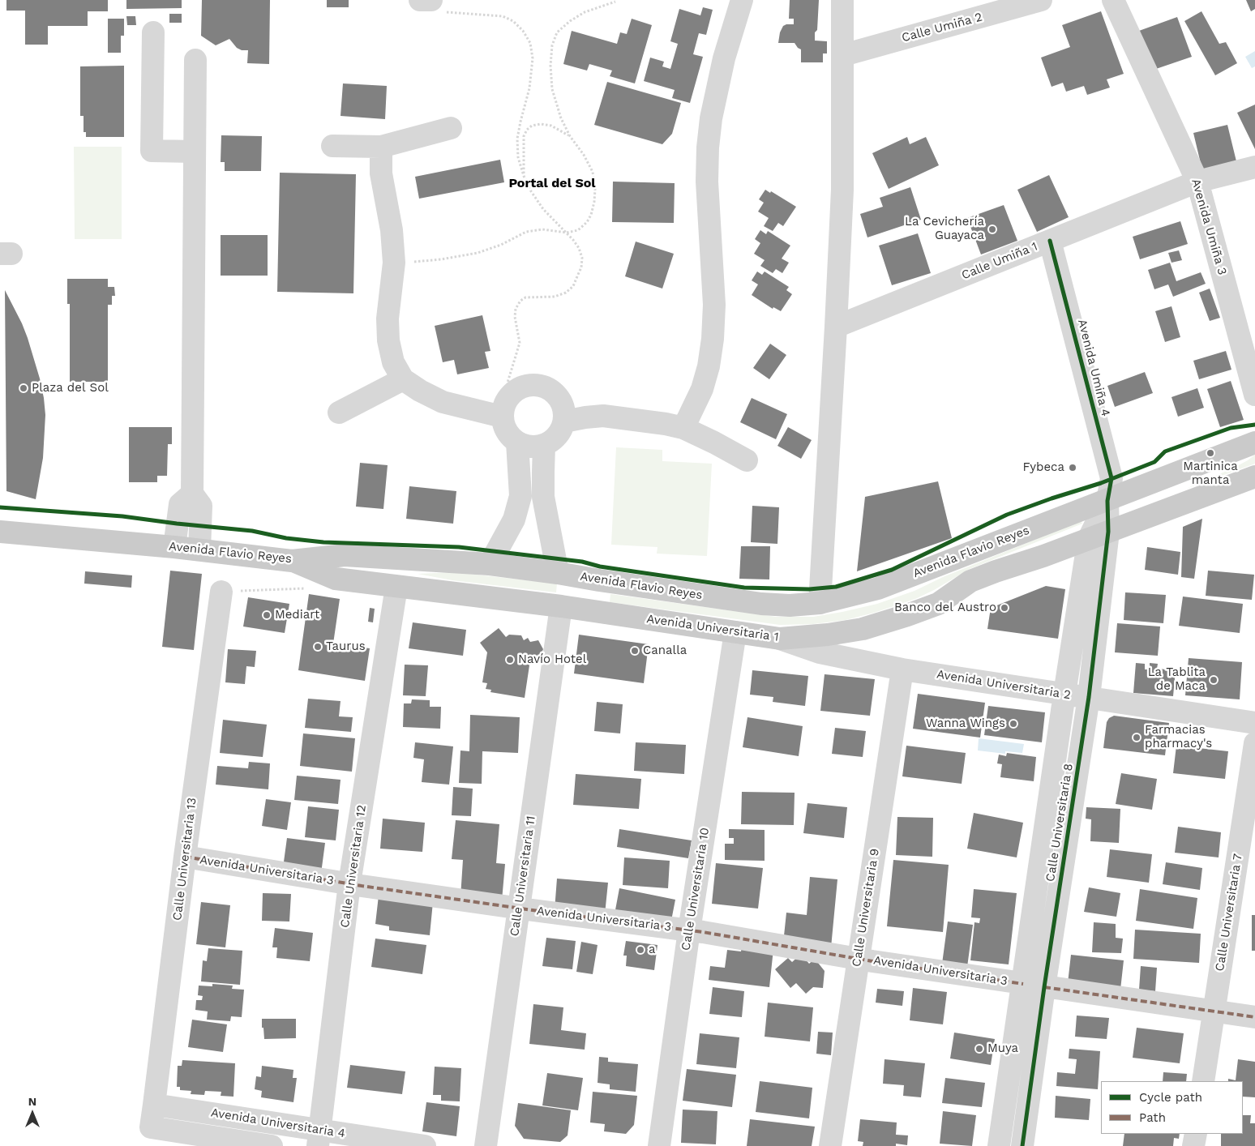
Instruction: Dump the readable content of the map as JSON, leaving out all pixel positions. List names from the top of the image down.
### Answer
{
  "streets": {
    "main road": ["Avenida Flavio Reyes", "Avenida Universitaria 1"],
    "street": [
      "Calle Umiña 2",
      "Avenida Umiña 3",
      "Calle Umiña 1",
      "Avenida Umiña 4",
      "Avenida Universitaria 2",
      "Calle Universitaria 8",
      "Calle Universitaria 13",
      "Calle Universitaria 12",
      "Avenida Universitaria 3",
      "Calle Universitaria 11",
      "Calle Universitaria 10",
      "Calle Universitaria 9",
      "Calle Universitaria 7",
      "Avenida Universitaria 4"
    ]
  },
  "crossings": [
    ["Avenida Umiña 3", "Calle Umiña 1"],
    ["Calle Umiña 1", "Avenida Umiña 4"],
    ["Avenida Umiña 4", "Avenida Flavio Reyes"],
    ["Avenida Umiña 4", "Calle Universitaria 8"],
    ["Avenida Flavio Reyes", "Avenida Universitaria 1"],
    ["Avenida Flavio Reyes", "Calle Universitaria 8"],
    ["Avenida Universitaria 1", "Avenida Universitaria 2"],
    ["Avenida Universitaria 1", "Calle Universitaria 8"],
    ["Avenida Universitaria 1", "Calle Universitaria 12"],
    ["Avenida Universitaria 1", "Calle Universitaria 11"],
    ["Avenida Universitaria 1", "Calle Universitaria 10"],
    ["Avenida Universitaria 2", "Calle Universitaria 8"],
    ["Avenida Universitaria 2", "Calle Universitaria 9"],
    ["Calle Universitaria 8", "Avenida Universitaria 3"],
    ["Calle Universitaria 13", "Avenida Universitaria 3"],
    ["Calle Universitaria 13", "Avenida Universitaria 4"],
    ["Calle Universitaria 12", "Avenida Universitaria 3"],
    ["Calle Universitaria 12", "Avenida Universitaria 4"],
    ["Avenida Universitaria 3", "Calle Universitaria 11"],
    ["Avenida Universitaria 3", "Calle Universitaria 10"],
    ["Avenida Universitaria 3", "Calle Universitaria 9"]
  ],
  "districts": ["Portal del Sol"],
  "places": [
    "La Cevichería Guayaca",
    "Plaza del Sol",
    "Martinica manta",
    "Fybeca",
    "Banco del Austro",
    "Mediart",
    "Taurus",
    "Canalla",
    "Navío Hotel",
    "La Tablita de Maca",
    "Wanna Wings",
    "Farmacias pharmacy's",
    "a",
    "Muya"
  ],
  "legend": ["Cycle path", "Path"],
  "north": "top"
}
